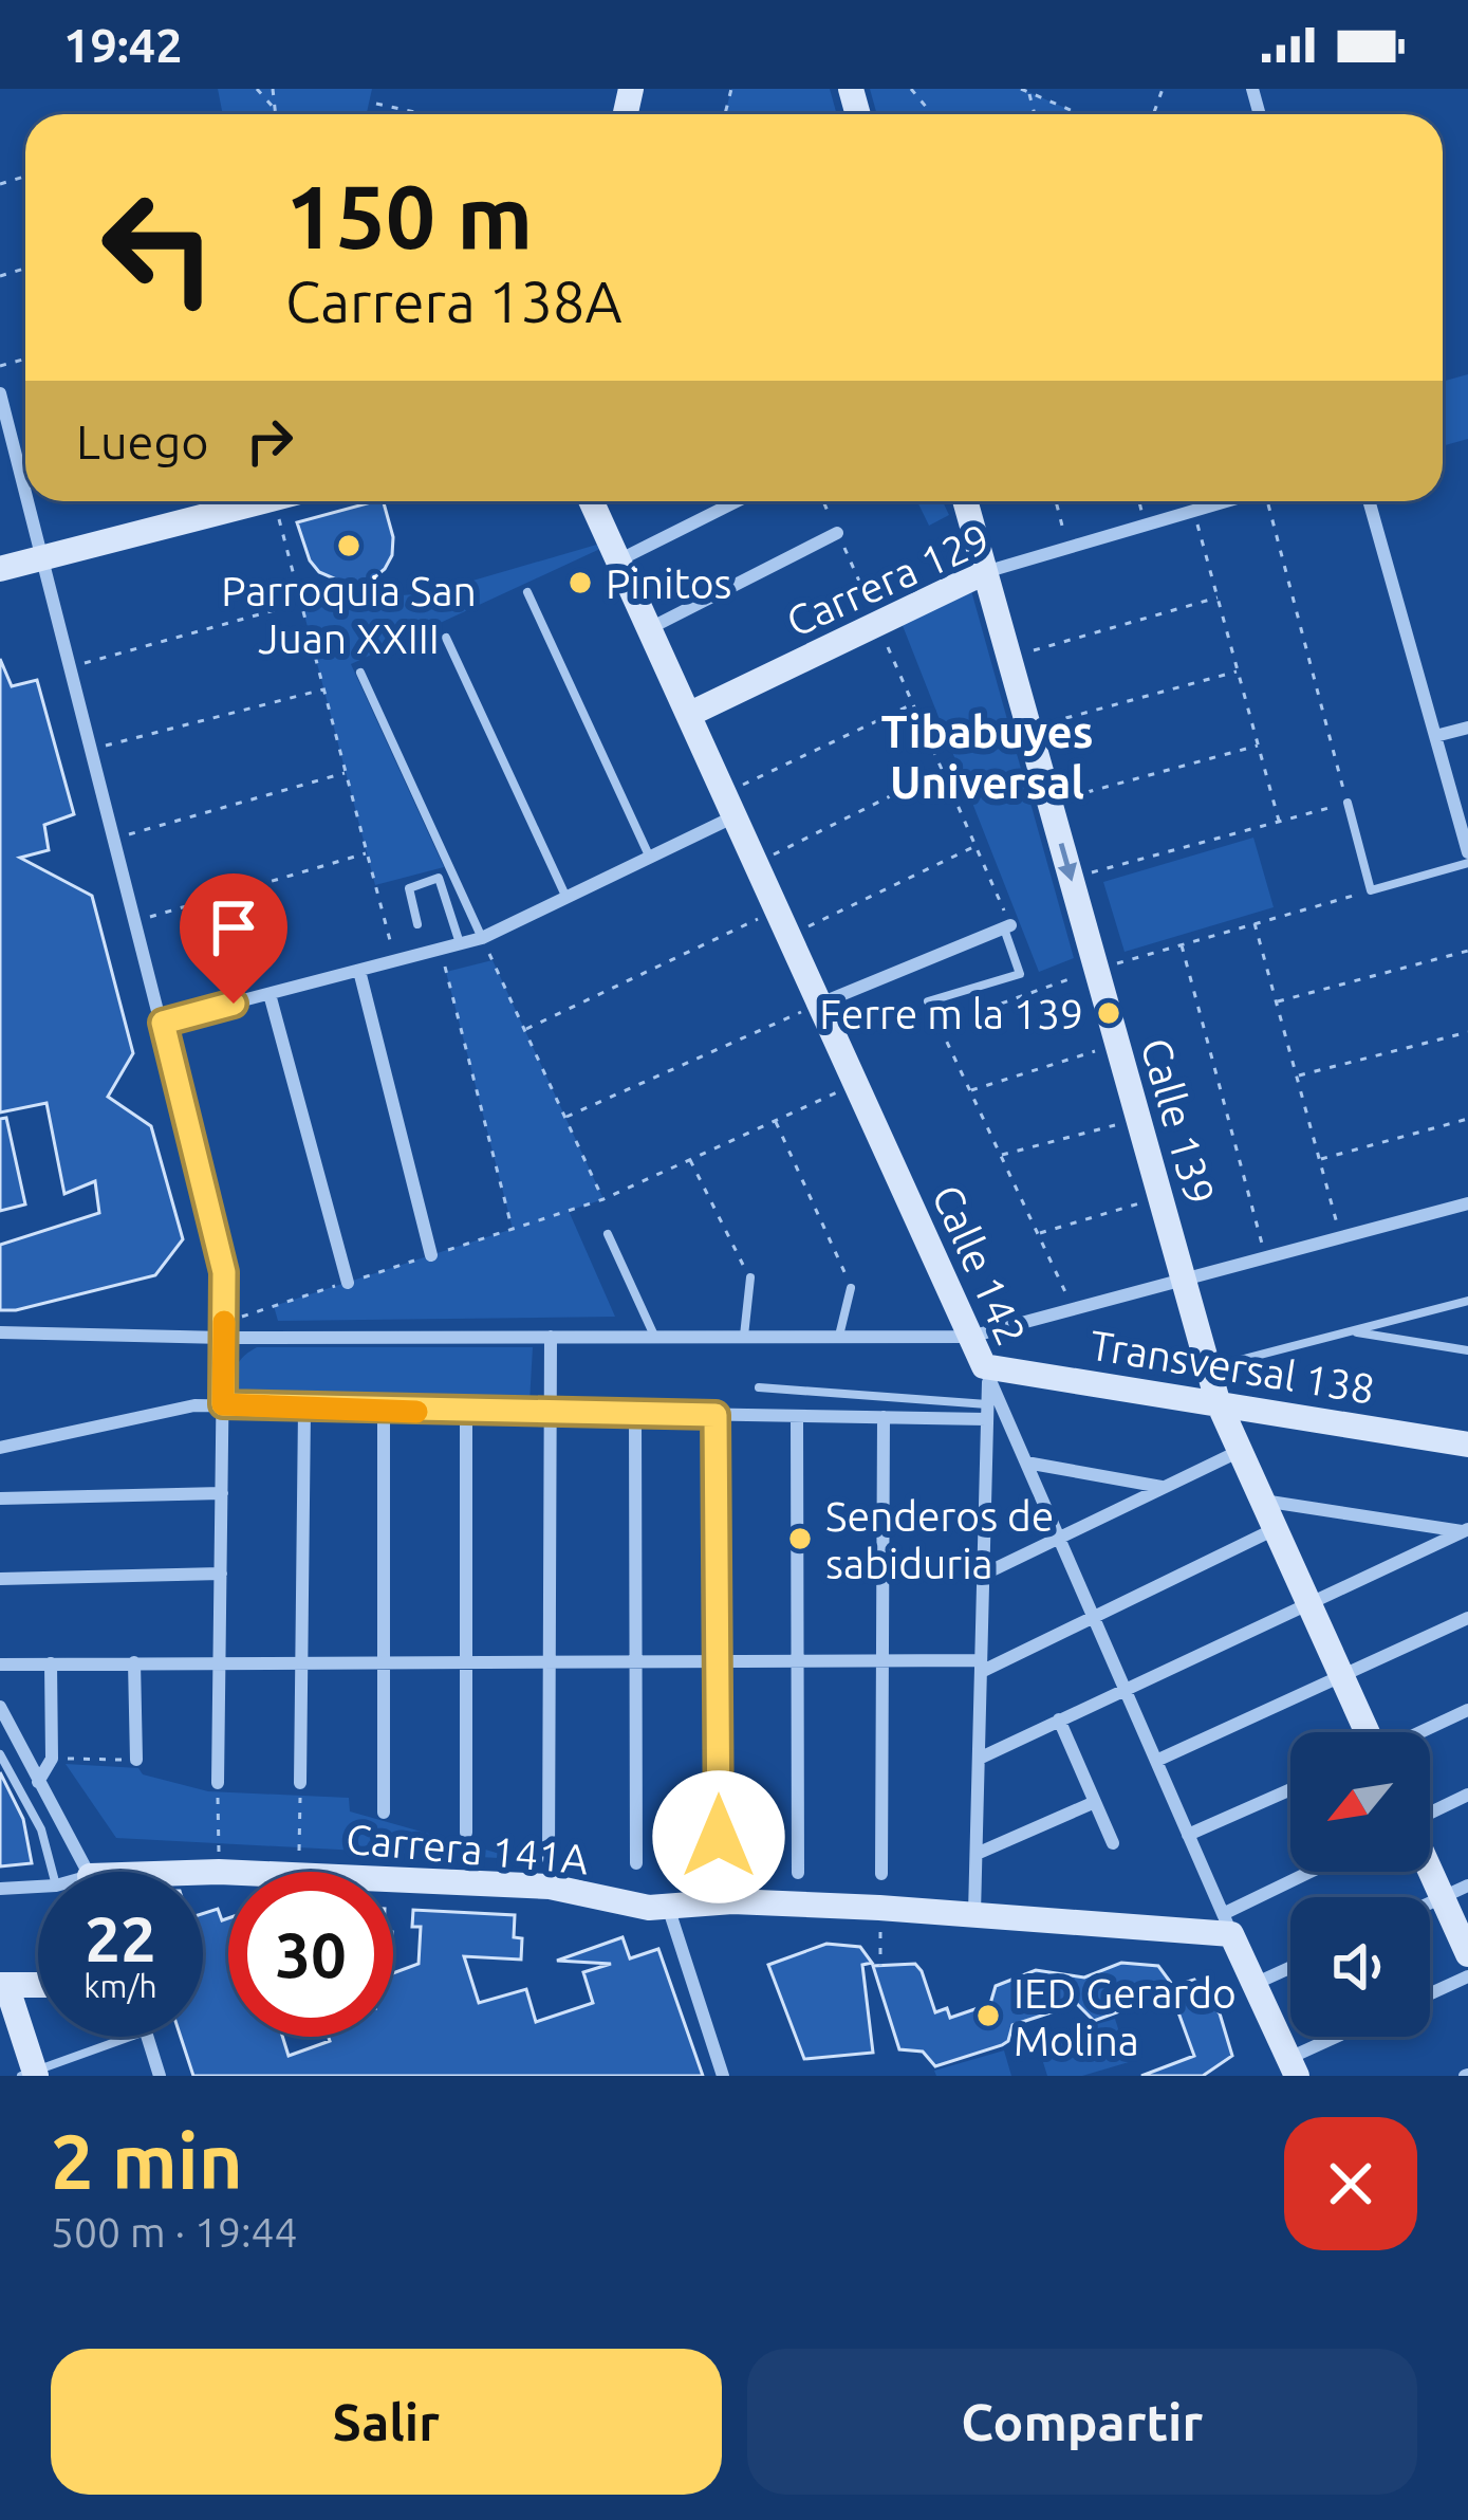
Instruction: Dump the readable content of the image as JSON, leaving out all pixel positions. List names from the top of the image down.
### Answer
{
  "streets": {
    "street": [
      "Carrera 129",
      "Calle 139",
      "Calle 142",
      "Transversal 138",
      "Carrera 141A"
    ]
  },
  "crossings": [
    ["Carrera 129", "Calle 139"],
    ["Carrera 129", "Calle 142"],
    ["Calle 139", "Transversal 138"],
    ["Calle 142", "Transversal 138"],
    ["Calle 142", "Carrera 141A"]
  ],
  "one_way": ["Calle 139"],
  "districts": ["Tibabuyes Universal"],
  "places": [
    "Parroquia San Juan XXIII",
    "Pinitos",
    "Ferre m la 139",
    "Senderos de sabiduria",
    "IED Gerardo Molina"
  ],
  "north": "bottom left",
  "page": {
    "status": "19:42",
    "turn": ["150 m", "Carrera 138A"],
    "then": "Luego",
    "speed": "22 km/h",
    "limit": "30",
    "heading": ["2 min", "500 m · 19:44"],
    "buttons": ["Salir", "Compartir"]
  }
}
